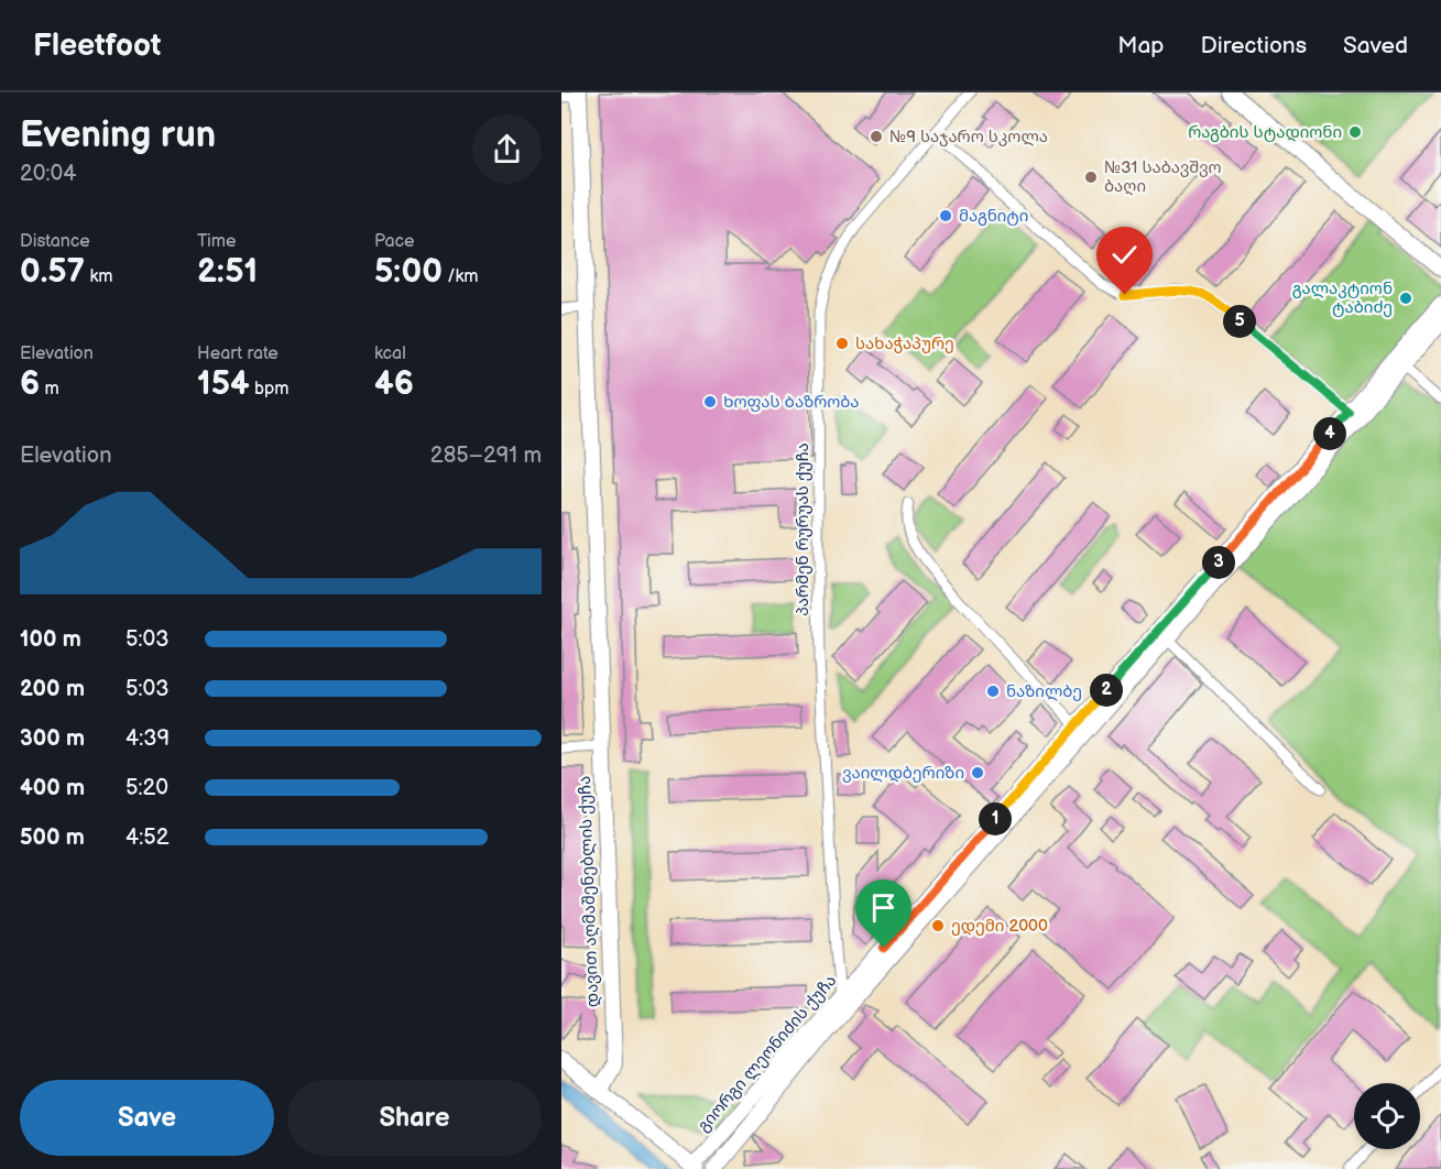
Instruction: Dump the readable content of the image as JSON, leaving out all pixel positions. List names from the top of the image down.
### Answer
{
  "streets": {
    "main road": ["დავით აღმაშენებლის ქუჩა", "გიორგი ლეონიძის ქუჩა"],
    "street": ["პარმენ რურუას ქუჩა"]
  },
  "crossings": [
    ["პარმენ რურუას ქუჩა", "გიორგი ლეონიძის ქუჩა"]
  ],
  "places": [
    "რაგბის სტადიონი",
    "№9 საჯარო სკოლა",
    "№31 საბავშვო ბაღი",
    "მაგნიტი",
    "გალაკტიონ ტაბიძე",
    "სახაჭაპურე",
    "Ხოფას Ბაზრობა",
    "ნაზილბე",
    "ვაილდბერიზი",
    "ედემი 2000"
  ],
  "page": {
    "header": "Fleetfoot",
    "nav": ["Map", "Directions", "Saved"],
    "heading": ["Evening run", "20:04"],
    "stats": [
      ["Distance", "0.57 km"],
      ["Time", "2:51"],
      ["Pace", "5:00 /km"],
      ["Elevation", "6 m"],
      ["Heart rate", "154 bpm"],
      ["kcal", "46"]
    ],
    "pins": [
      "5",
      "4",
      "3",
      "2",
      "1"
    ],
    "chart": ["Elevation", "285–291 m"],
    "list": [
      {
        "name": "100 m",
        "note": "5:03"
      },
      {
        "name": "200 m",
        "note": "5:03"
      },
      {
        "name": "300 m",
        "note": "4:39"
      },
      {
        "name": "400 m",
        "note": "5:20"
      },
      {
        "name": "500 m",
        "note": "4:52"
      }
    ],
    "buttons": ["Save", "Share"]
  }
}
